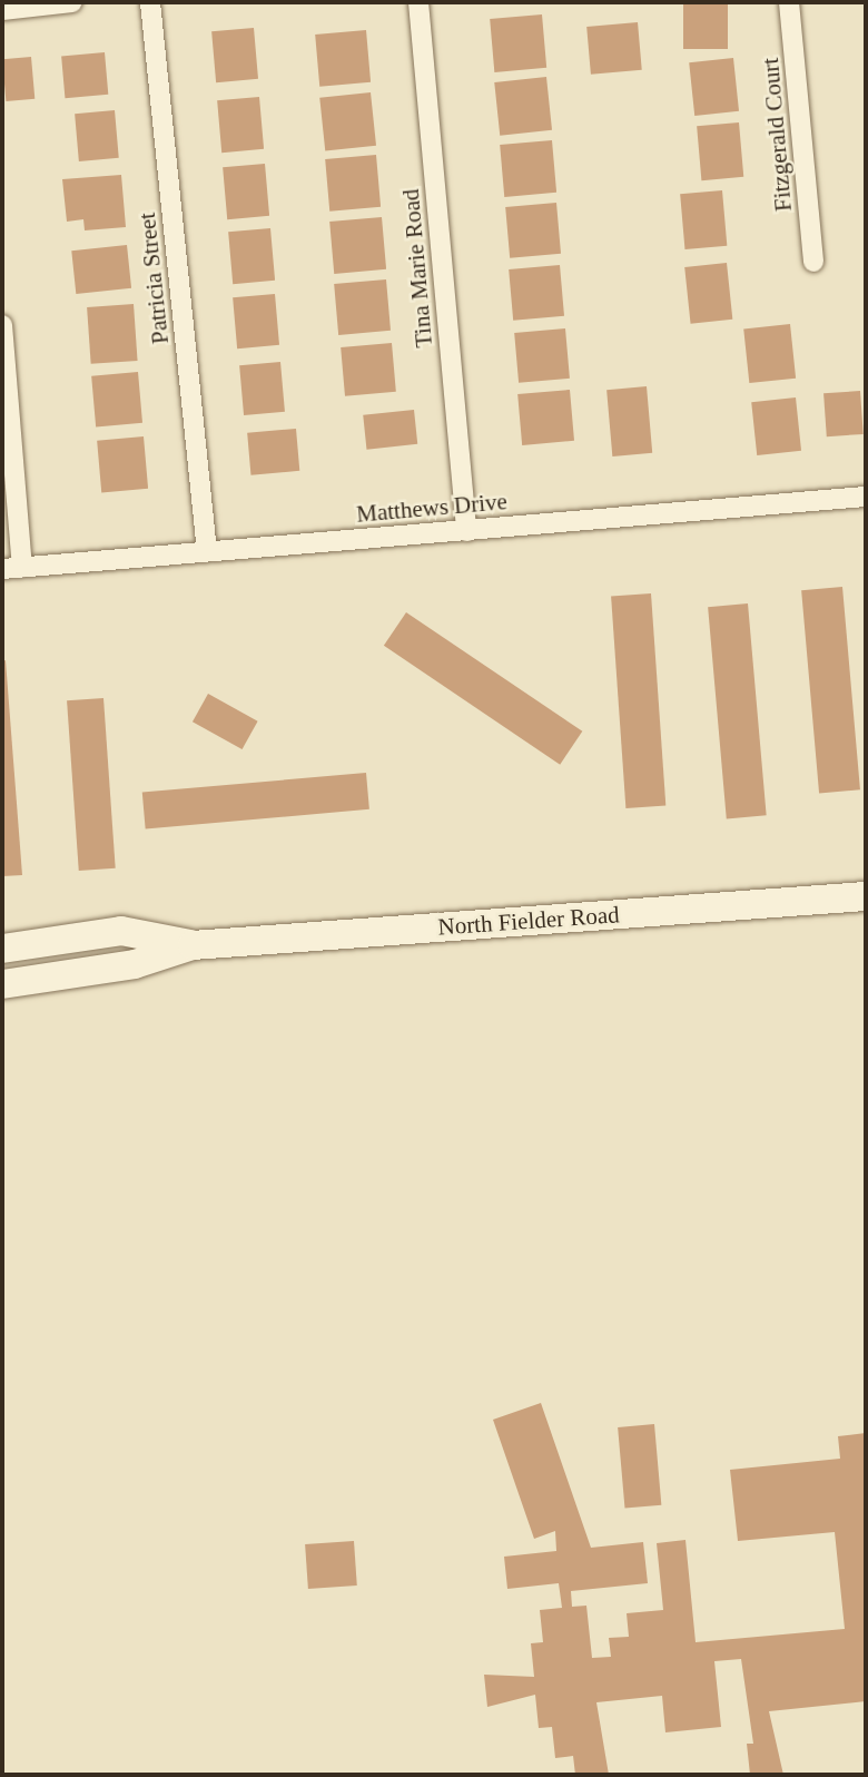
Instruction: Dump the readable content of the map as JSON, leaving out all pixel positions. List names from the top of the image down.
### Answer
{
  "streets": {
    "main road": ["North Fielder Road"],
    "street": [
      "Fitzgerald Court",
      "Tina Marie Road",
      "Patricia Street",
      "Matthews Drive"
    ]
  },
  "crossings": [
    ["Tina Marie Road", "Matthews Drive"],
    ["Patricia Street", "Matthews Drive"]
  ]
}
